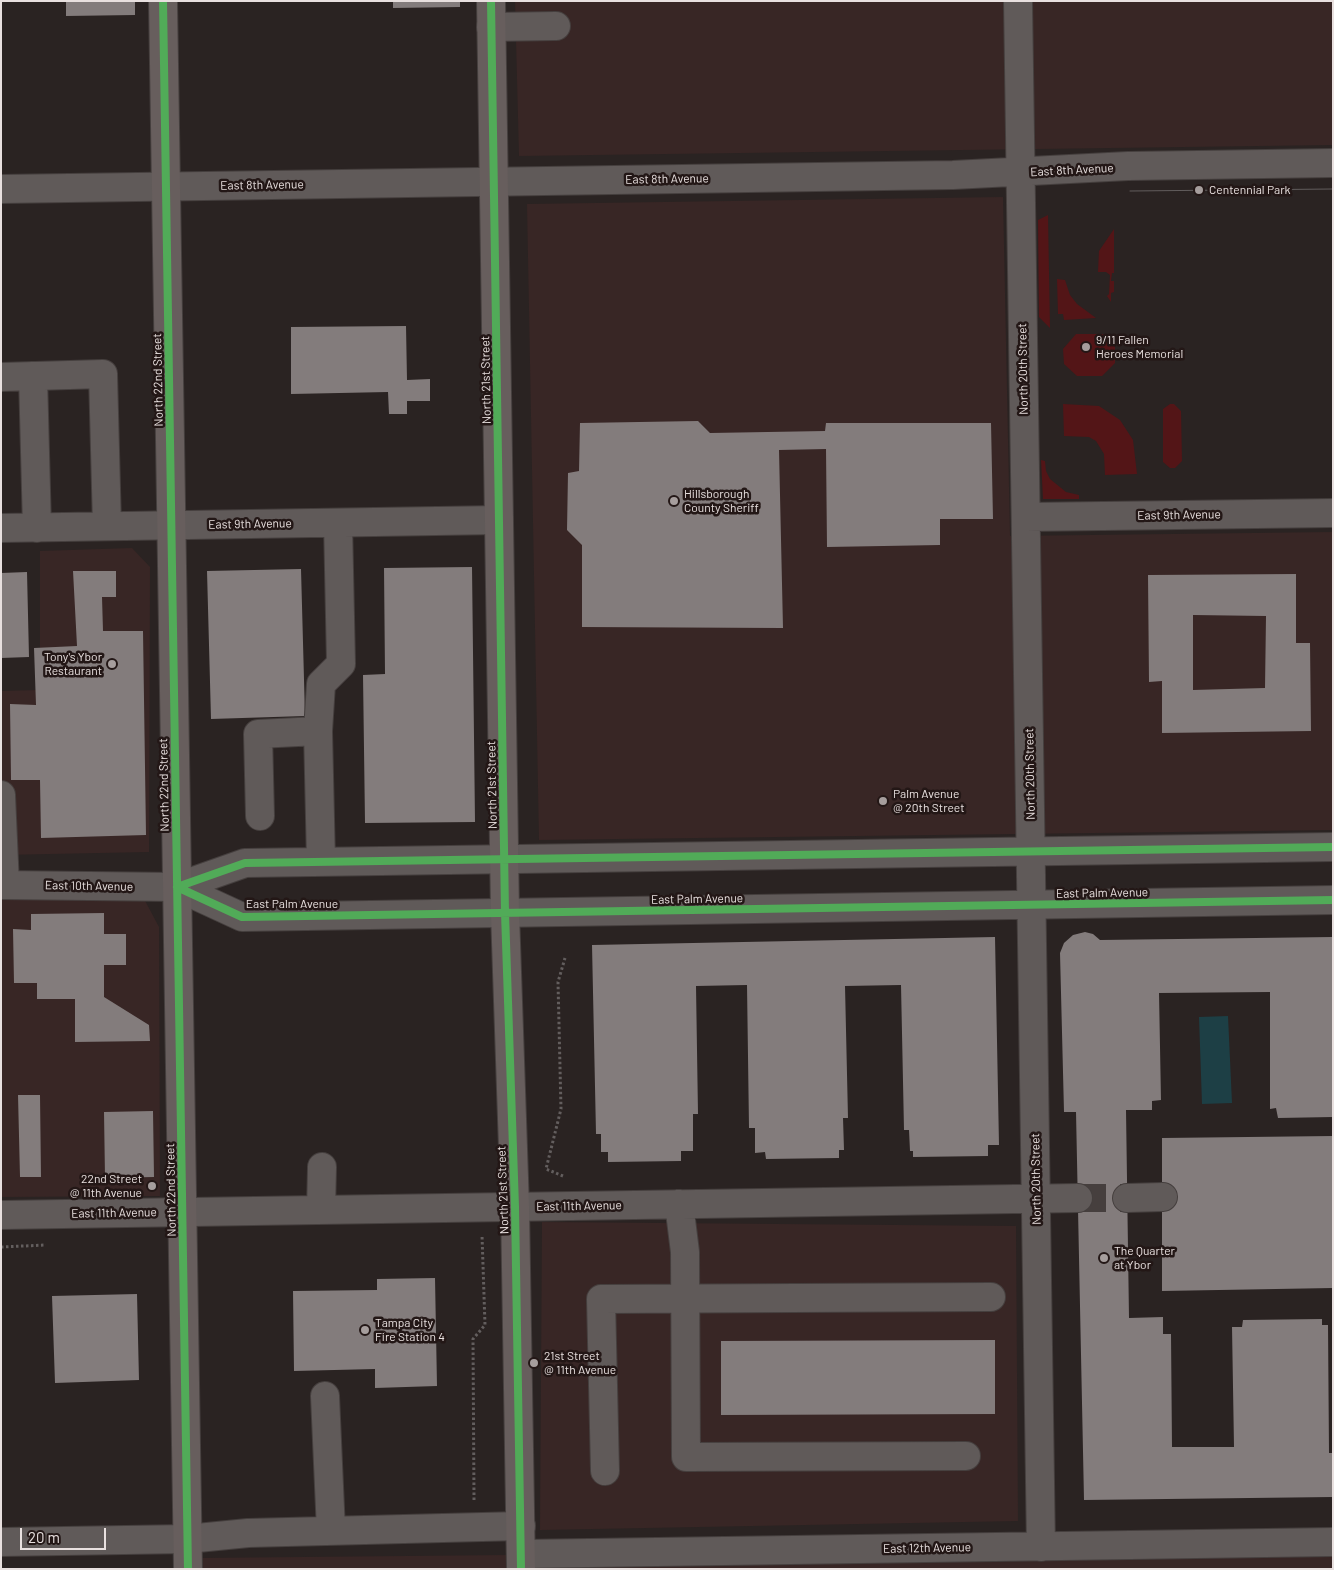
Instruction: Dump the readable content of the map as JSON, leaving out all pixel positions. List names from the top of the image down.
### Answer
{
  "streets": {
    "main road": ["North 22nd Street", "North 21st Street"],
    "street": [
      "East 8th Avenue",
      "North 20th Street",
      "East 9th Avenue",
      "East 10th Avenue",
      "East Palm Avenue",
      "East 11th Avenue",
      "East 12th Avenue"
    ]
  },
  "crossings": [
    ["East 8th Avenue", "North 20th Street"],
    ["East 8th Avenue", "North 22nd Street"],
    ["East 8th Avenue", "North 21st Street"],
    ["North 20th Street", "East 9th Avenue"],
    ["North 20th Street", "East Palm Avenue"],
    ["North 20th Street", "East 11th Avenue"],
    ["North 20th Street", "East 12th Avenue"],
    ["North 22nd Street", "East 9th Avenue"],
    ["North 22nd Street", "East 10th Avenue"],
    ["North 22nd Street", "East Palm Avenue"],
    ["North 22nd Street", "East 11th Avenue"],
    ["North 21st Street", "East 9th Avenue"],
    ["North 21st Street", "East Palm Avenue"],
    ["North 21st Street", "East 11th Avenue"],
    ["North 21st Street", "East 12th Avenue"],
    ["East 10th Avenue", "East Palm Avenue"]
  ],
  "places": [
    "Centennial Park",
    "9/11 Fallen Heroes Memorial",
    "Hillsborough County Sheriff",
    "Tony's Ybor Restaurant",
    "Palm Avenue @ 20th Street",
    "22nd Street @ 11th Avenue",
    "The Quarter at Ybor",
    "Tampa City Fire Station 4",
    "21st Street @ 11th Avenue"
  ],
  "scale_bar": "20 m"
}
